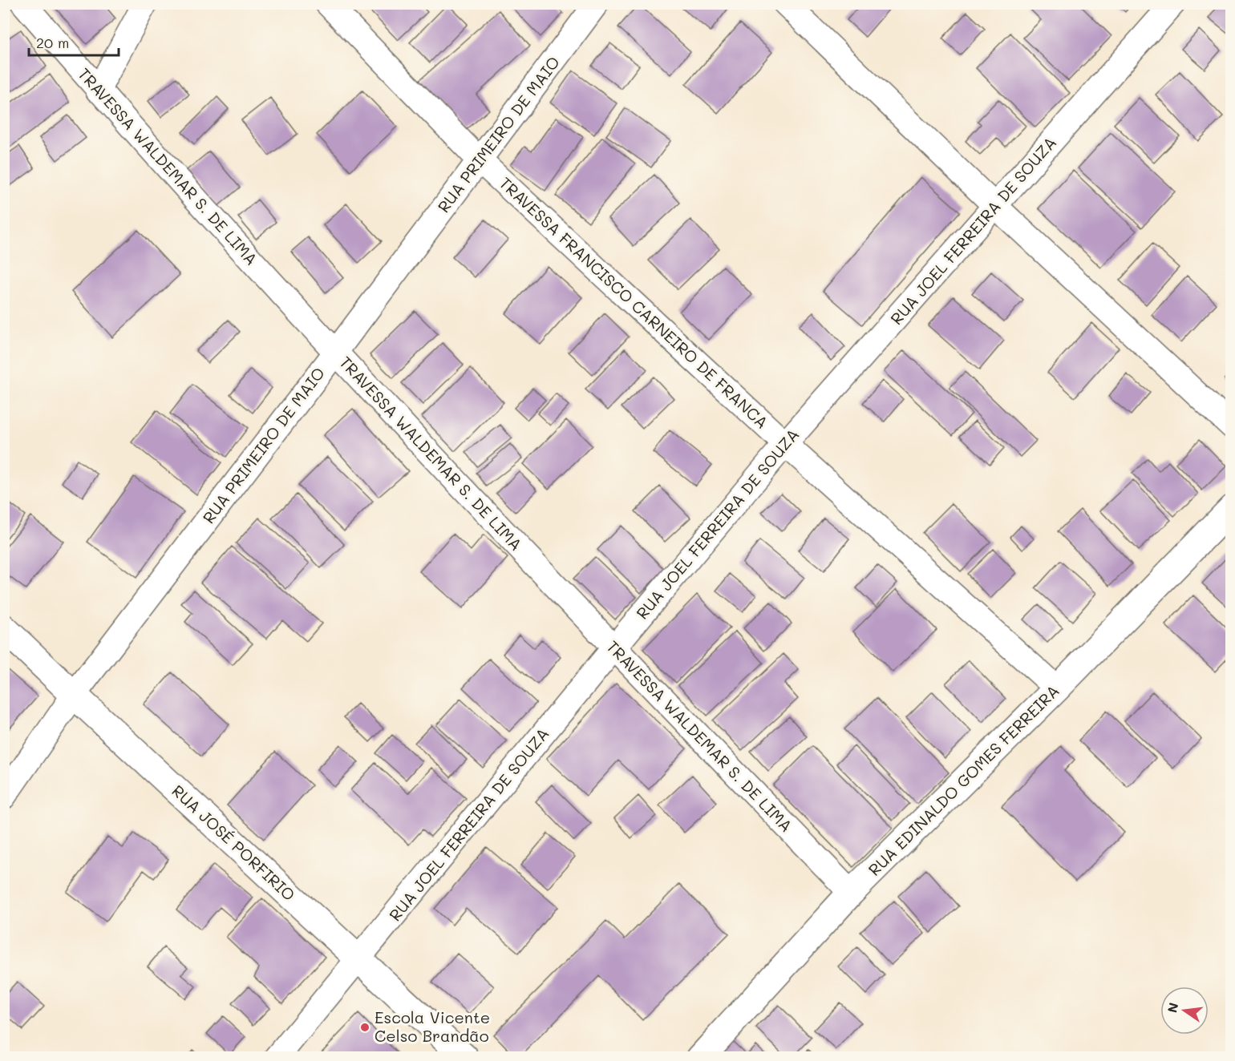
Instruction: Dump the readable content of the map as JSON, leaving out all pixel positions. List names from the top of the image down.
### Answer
{
  "streets": {
    "street": [
      "RUA PRIMEIRO DE MAIO",
      "TRAVESSA WALDEMAR S. DE LIMA",
      "RUA JOEL FERREIRA DE SOUZA",
      "TRAVESSA FRANCISCO CARNEIRO DE FRANCA",
      "RUA EDINALDO GOMES FERREIRA",
      "RUA JOSÉ PORFIRIO"
    ]
  },
  "crossings": [
    ["RUA PRIMEIRO DE MAIO", "TRAVESSA WALDEMAR S. DE LIMA"],
    ["RUA PRIMEIRO DE MAIO", "TRAVESSA FRANCISCO CARNEIRO DE FRANCA"],
    ["RUA PRIMEIRO DE MAIO", "RUA JOSÉ PORFIRIO"],
    ["TRAVESSA WALDEMAR S. DE LIMA", "RUA JOEL FERREIRA DE SOUZA"],
    ["TRAVESSA WALDEMAR S. DE LIMA", "RUA EDINALDO GOMES FERREIRA"],
    ["RUA JOEL FERREIRA DE SOUZA", "TRAVESSA FRANCISCO CARNEIRO DE FRANCA"],
    ["RUA JOEL FERREIRA DE SOUZA", "RUA JOSÉ PORFIRIO"],
    ["TRAVESSA FRANCISCO CARNEIRO DE FRANCA", "RUA EDINALDO GOMES FERREIRA"]
  ],
  "places": ["Escola Vicente Celso Brandão"],
  "scale_bar": "20 m",
  "north": "left"
}
